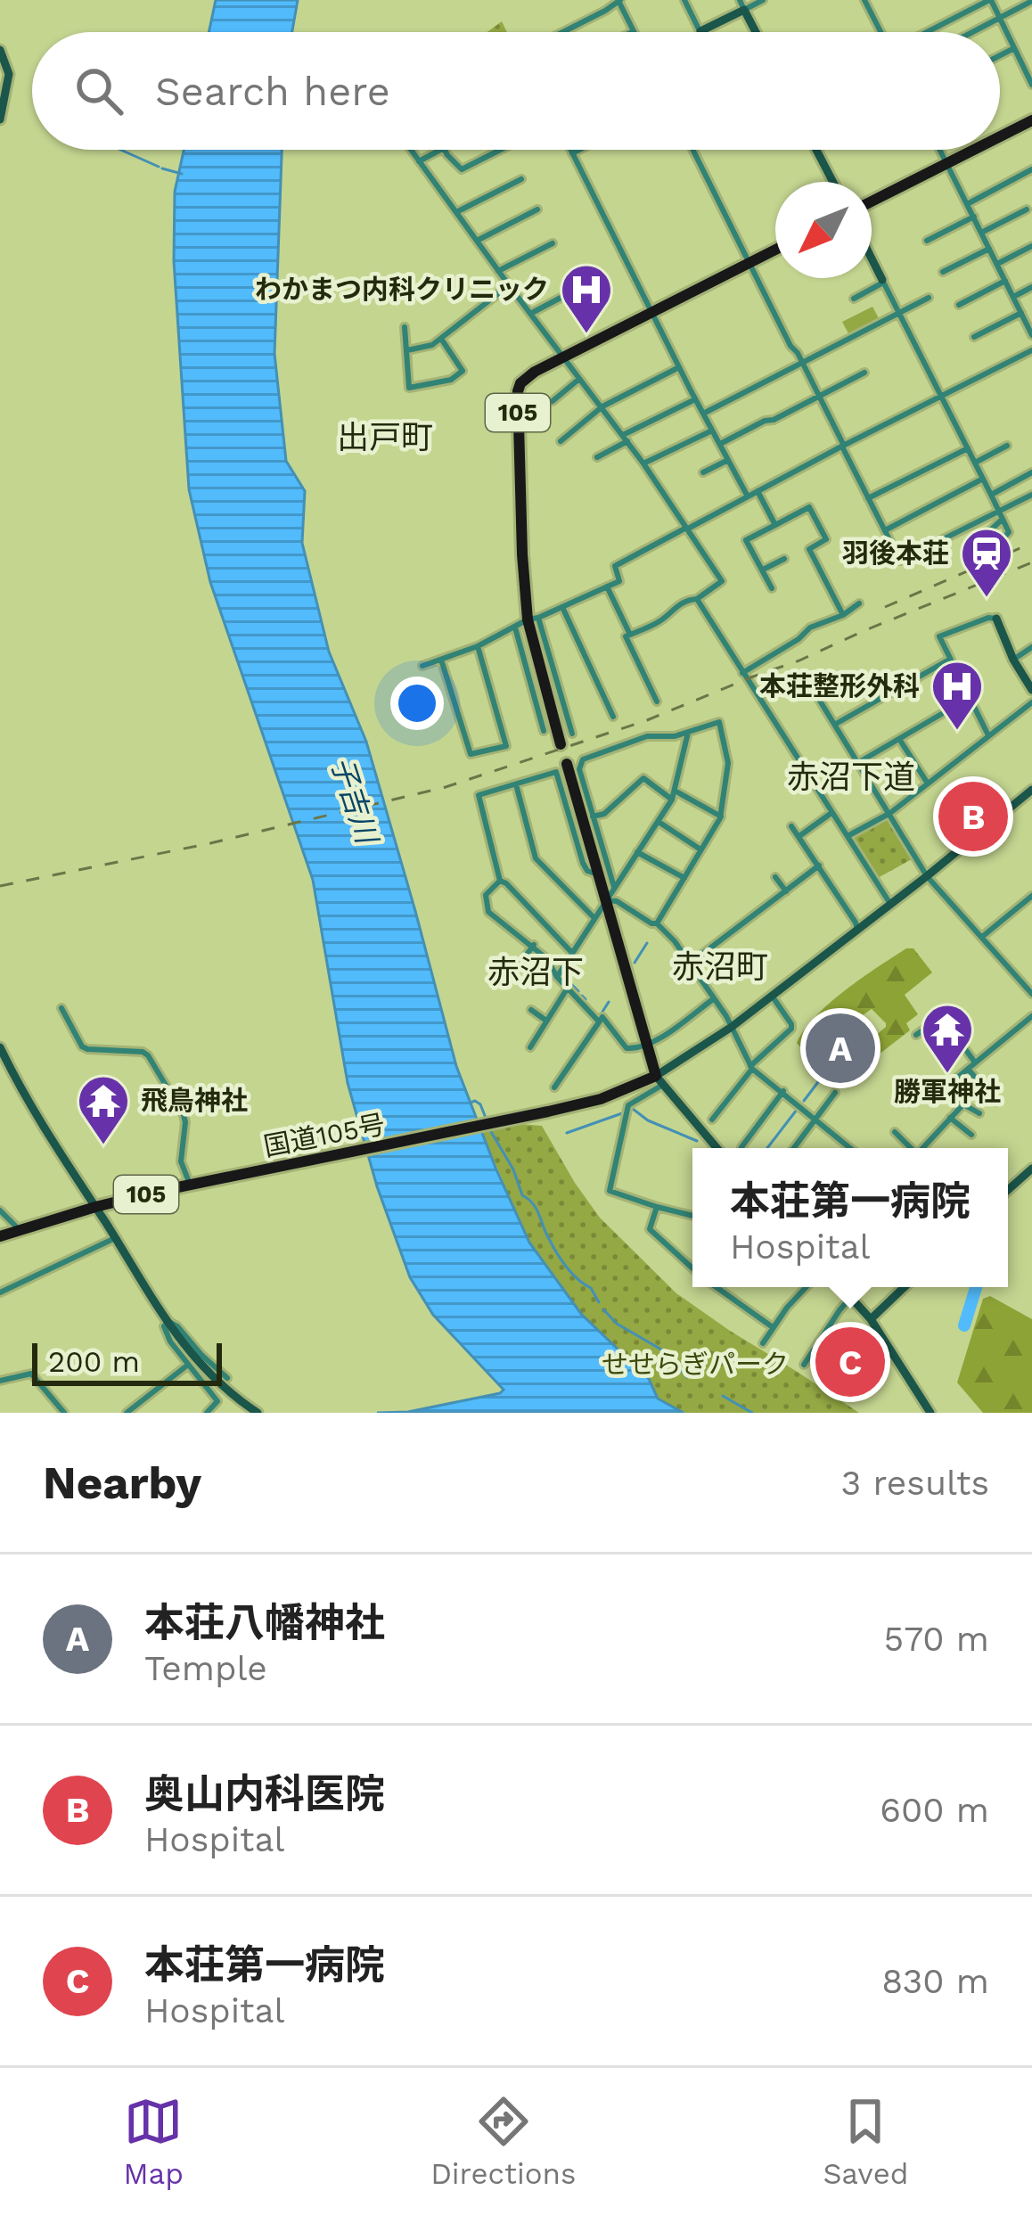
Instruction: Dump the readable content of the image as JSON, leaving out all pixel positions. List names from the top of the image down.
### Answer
{
  "streets": {
    "highway": ["105", "国道105号"]
  },
  "districts": [
    "出戸町",
    "赤沼下道",
    "赤沼町",
    "赤沼下"
  ],
  "water": ["子吉川"],
  "parks": ["せせらぎパーク"],
  "places": {
    "hospital": ["わかまつ内科クリニック", "本荘整形外科"],
    "station": ["羽後本荘"],
    "temple": ["勝軍神社", "飛鳥神社"]
  },
  "scale_bar": "200 m",
  "north": "bottom left",
  "page": {
    "search": "Search here",
    "pins": ["B", "A", "C"],
    "popup": ["本荘第一病院", "Hospital"],
    "scale": "200 m",
    "heading": ["Nearby", "3 results"],
    "list": [
      {
        "mark": "A",
        "name": "本荘八幡神社",
        "note": "Temple",
        "value": "570 m"
      },
      {
        "mark": "B",
        "name": "奥山内科医院",
        "note": "Hospital",
        "value": "600 m"
      },
      {
        "mark": "C",
        "name": "本荘第一病院",
        "note": "Hospital",
        "value": "830 m"
      }
    ],
    "nav": ["Map", "Directions", "Saved"]
  }
}
